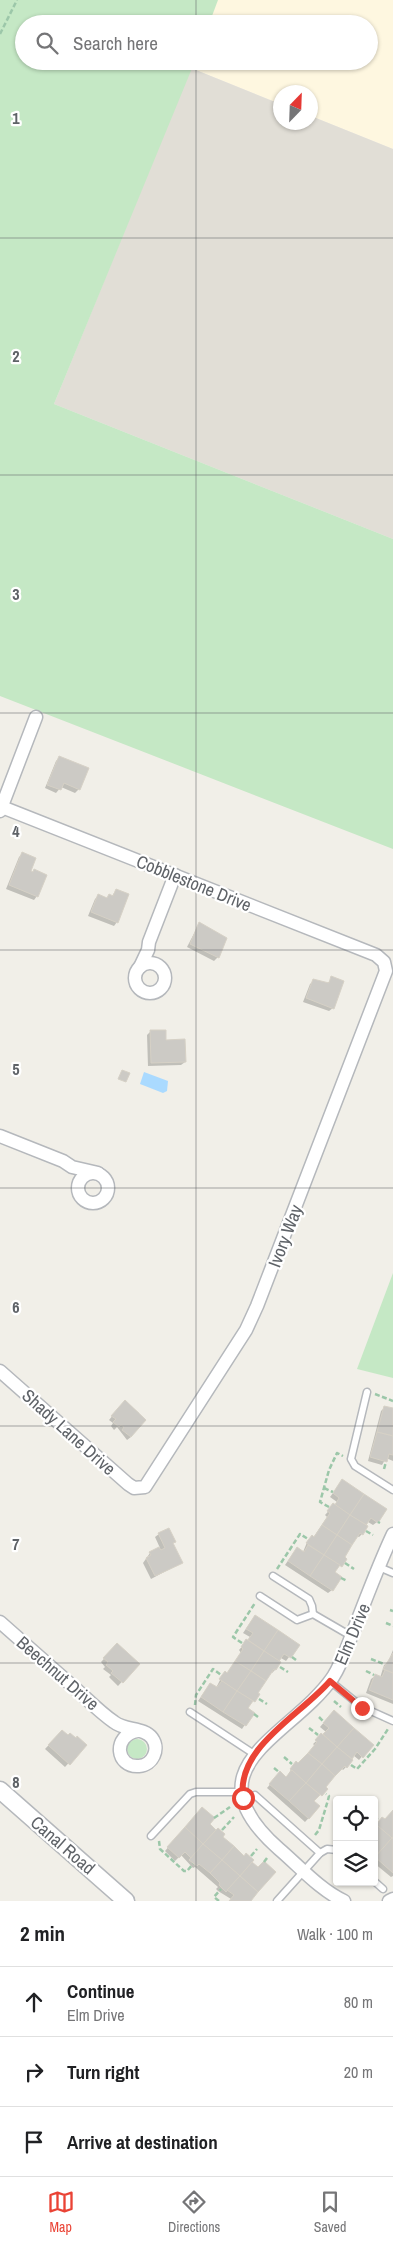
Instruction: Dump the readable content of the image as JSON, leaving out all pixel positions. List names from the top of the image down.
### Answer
{
  "streets": {
    "street": [
      "Cobblestone Drive",
      "Ivory Way",
      "Shady Lane Drive",
      "Elm Drive",
      "Beechnut Drive",
      "Canal Road"
    ]
  },
  "crossings": [
    ["Cobblestone Drive", "Ivory Way"],
    ["Ivory Way", "Shady Lane Drive"]
  ],
  "north": "top right",
  "page": {
    "search": "Search here",
    "heading": ["2 min", "Walk · 100 m"],
    "list": [
      ["Continue", "Elm Drive", "80 m"],
      ["Turn right", "20 m"],
      "Arrive at destination"
    ],
    "nav": ["Map", "Directions", "Saved"]
  },
  "grid": {
    "rows": [
      "1",
      "2",
      "3",
      "4",
      "5",
      "6",
      "7",
      "8"
    ]
  }
}
